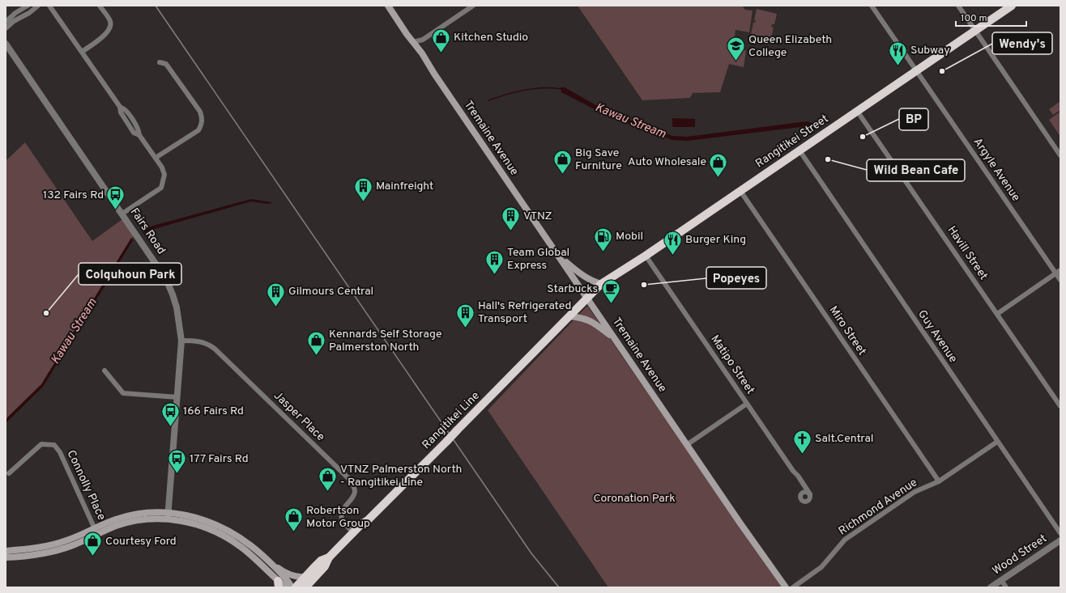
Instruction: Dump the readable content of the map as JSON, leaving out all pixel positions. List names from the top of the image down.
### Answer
{
  "streets": {
    "highway": ["Rangitikei Street", "Rangitikei Line"],
    "main road": ["Tremaine Avenue"],
    "street": [
      "Argyle Avenue",
      "Fairs Road",
      "Havill Street",
      "Miro Street",
      "Guy Avenue",
      "Matipo Street",
      "Jasper Place",
      "Connolly Place",
      "Richmond Avenue",
      "Wood Street"
    ]
  },
  "crossings": [
    ["Tremaine Avenue", "Rangitikei Street"],
    ["Tremaine Avenue", "Rangitikei Line"],
    ["Rangitikei Street", "Argyle Avenue"],
    ["Rangitikei Street", "Havill Street"],
    ["Rangitikei Street", "Miro Street"],
    ["Rangitikei Street", "Guy Avenue"],
    ["Rangitikei Street", "Matipo Street"],
    ["Rangitikei Street", "Rangitikei Line"],
    ["Fairs Road", "Jasper Place"],
    ["Miro Street", "Richmond Avenue"],
    ["Guy Avenue", "Richmond Avenue"],
    ["Jasper Place", "Rangitikei Line"]
  ],
  "water": ["Kawau Stream"],
  "parks": ["Coronation Park"],
  "places": {
    "shop": [
      "Kitchen Studio",
      "Big Save Furniture",
      "Auto Wholesale",
      "Kennards Self Storage Palmerston North",
      "VTNZ Palmerston North - Rangitikei Line",
      "Robertson Motor Group",
      "Courtesy Ford"
    ],
    "school or university": ["Queen Elizabeth College"],
    "restaurant": ["Subway", "Burger King"],
    "other": [
      "Wendy's",
      "BP",
      "Wild Bean Cafe",
      "Popeyes",
      "Colquhoun Park"
    ],
    "building": [
      "Mainfreight",
      "VTNZ",
      "Team Global Express",
      "Gilmours Central",
      "Hall's Refrigerated Transport"
    ],
    "bus stop": ["132 Fairs Rd", "166 Fairs Rd", "177 Fairs Rd"],
    "fuel station": ["Mobil"],
    "cafe": ["Starbucks"],
    "church": ["Salt.Central"]
  },
  "scale_bar": "100 m"
}
